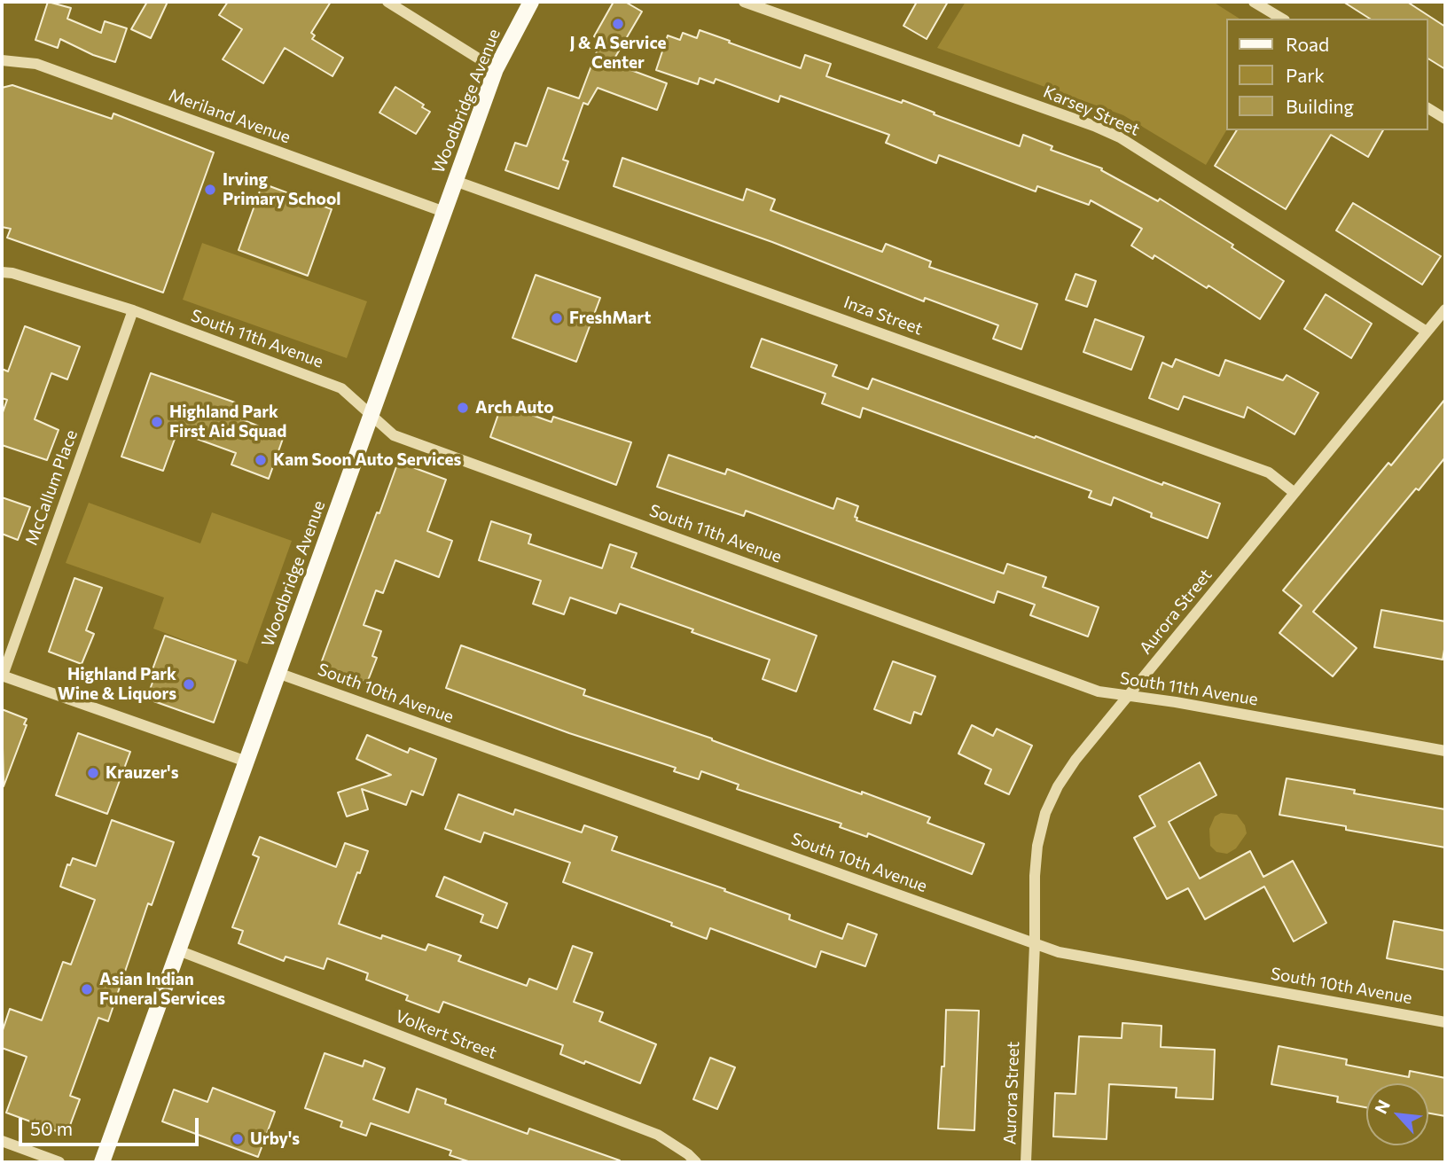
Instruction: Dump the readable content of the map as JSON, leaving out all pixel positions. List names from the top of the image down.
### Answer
{
  "streets": {
    "main road": ["Woodbridge Avenue"],
    "street": [
      "Karsey Street",
      "Meriland Avenue",
      "Inza Street",
      "South 11th Avenue",
      "McCallum Place",
      "Aurora Street",
      "South 10th Avenue",
      "Volkert Street"
    ]
  },
  "crossings": [
    ["Woodbridge Avenue", "Meriland Avenue"],
    ["Woodbridge Avenue", "Inza Street"],
    ["Woodbridge Avenue", "South 11th Avenue"],
    ["Woodbridge Avenue", "South 10th Avenue"],
    ["Woodbridge Avenue", "Volkert Street"],
    ["Karsey Street", "Aurora Street"],
    ["Inza Street", "Aurora Street"],
    ["South 11th Avenue", "McCallum Place"],
    ["South 11th Avenue", "Aurora Street"],
    ["Aurora Street", "South 10th Avenue"]
  ],
  "places": [
    "J & A Service Center",
    "Irving Primary School",
    "FreshMart",
    "Arch Auto",
    "Highland Park First Aid Squad",
    "Kam Soon Auto Services",
    "Highland Park Wine & Liquors",
    "Krauzer's",
    "Asian Indian Funeral Services",
    "Urby's"
  ],
  "legend": ["Road", "Park", "Building"],
  "scale_bar": "50 m",
  "north": "top left"
}
